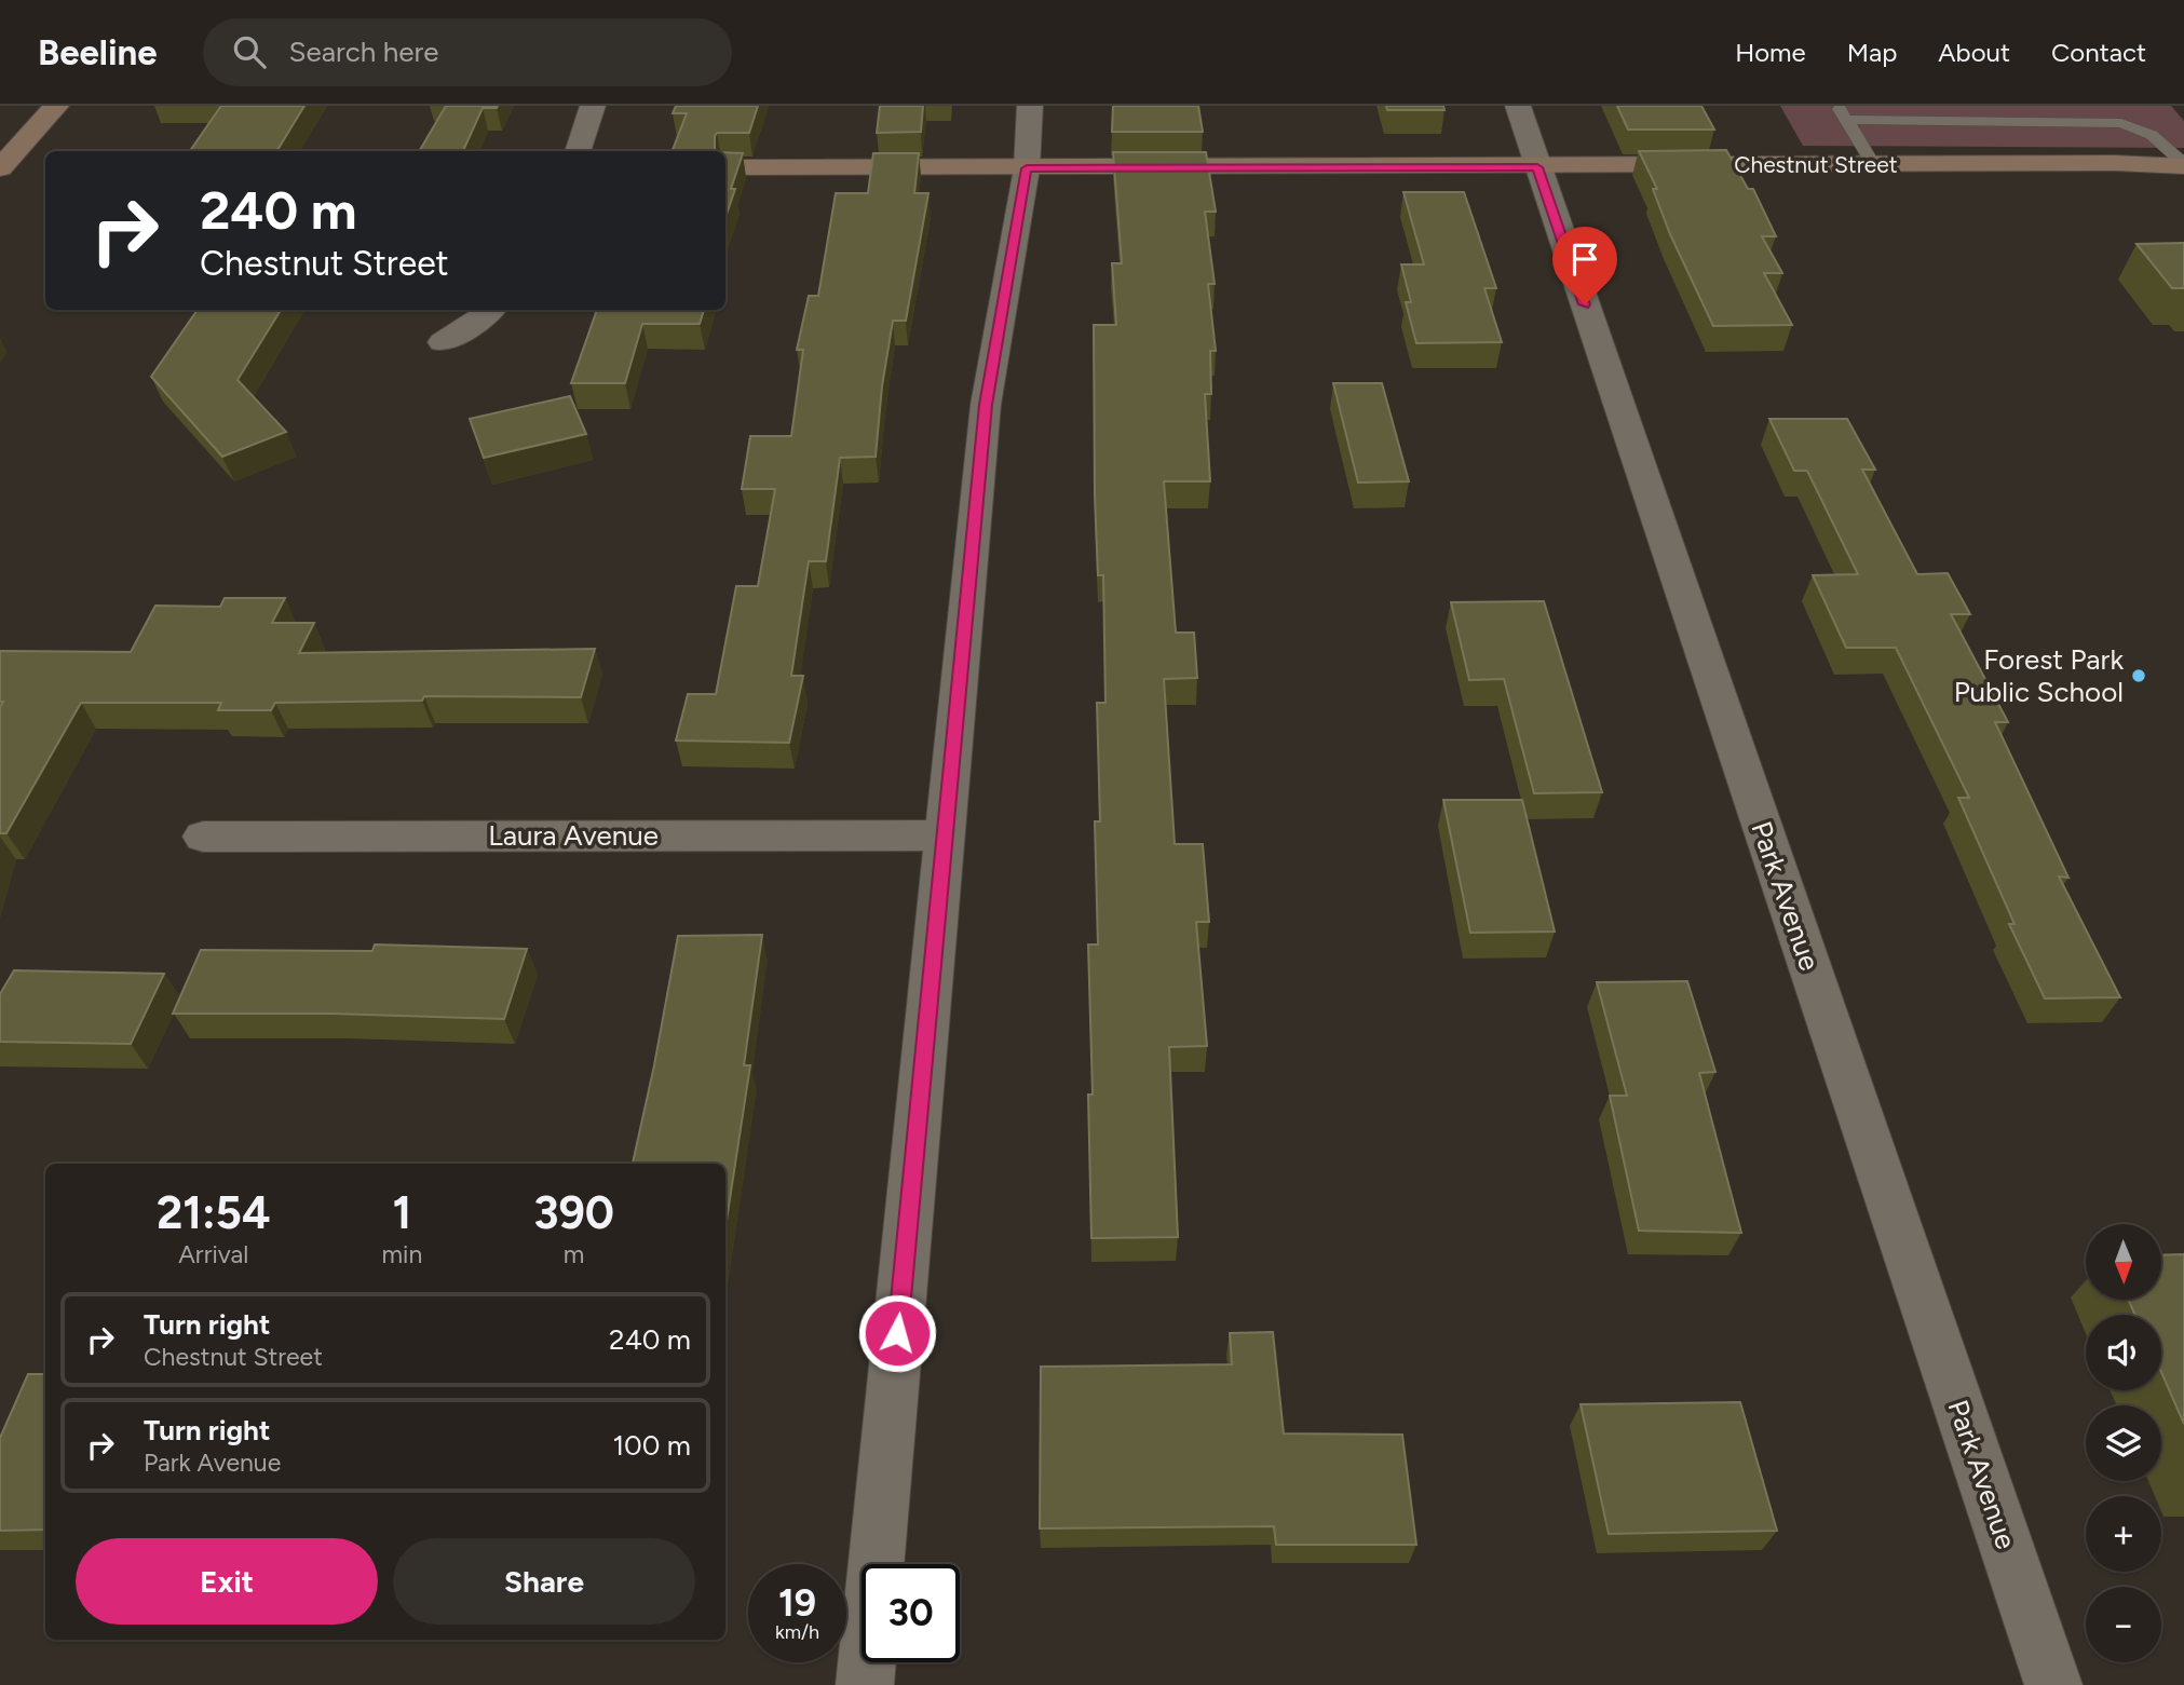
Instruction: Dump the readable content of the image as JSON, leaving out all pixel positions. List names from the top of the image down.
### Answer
{
  "streets": {
    "street": ["Chestnut Street", "Laura Avenue", "Park Avenue"]
  },
  "crossings": [
    ["Chestnut Street", "Park Avenue"]
  ],
  "places": ["Forest Park Public School"],
  "north": "bottom",
  "page": {
    "header": "Beeline",
    "search": "Search here",
    "nav": [
      "Home",
      "Map",
      "About",
      "Contact"
    ],
    "turn": ["240 m", "Chestnut Street"],
    "eta": [
      "21:54",
      "Arrival",
      "1",
      "min",
      "390",
      "m"
    ],
    "map_buttons": ["+", "−"],
    "list": [
      {
        "name": "Turn right",
        "note": "Chestnut Street",
        "value": "240 m"
      },
      {
        "name": "Turn right",
        "note": "Park Avenue",
        "value": "100 m"
      }
    ],
    "buttons": ["Exit", "Share"],
    "speed": "19 km/h",
    "limit": "30"
  }
}
